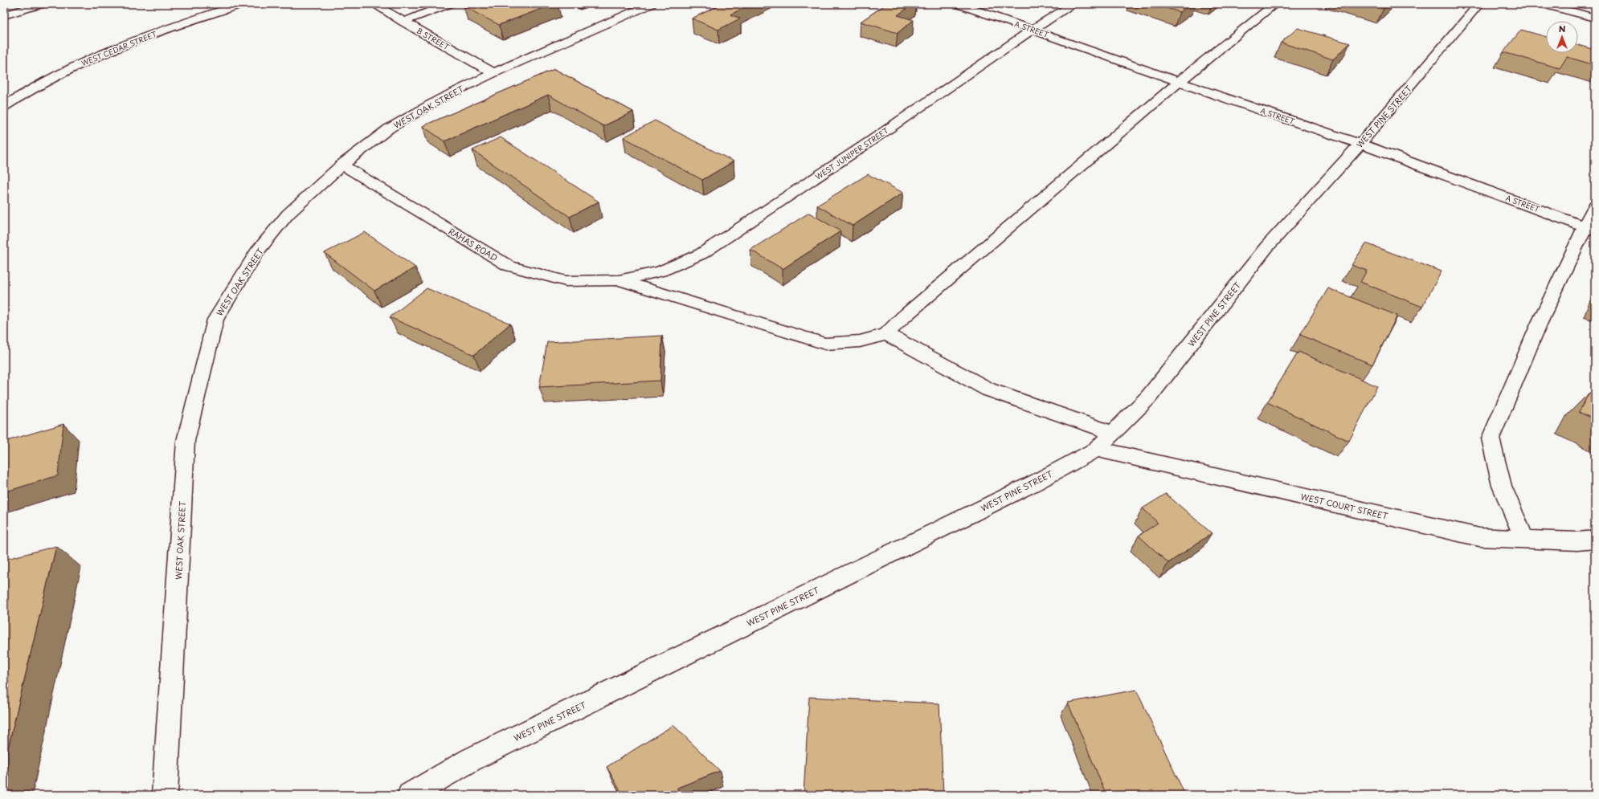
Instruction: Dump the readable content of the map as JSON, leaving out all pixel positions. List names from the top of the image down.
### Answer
{
  "streets": {
    "street": [
      "A STREET",
      "B STREET",
      "WEST CEDAR STREET",
      "WEST OAK STREET",
      "WEST PINE STREET",
      "WEST JUNIPER STREET",
      "RAHAS ROAD",
      "WEST COURT STREET"
    ]
  },
  "crossings": [
    ["A STREET", "WEST PINE STREET"],
    ["A STREET", "WEST JUNIPER STREET"],
    ["B STREET", "WEST OAK STREET"],
    ["WEST OAK STREET", "RAHAS ROAD"],
    ["WEST PINE STREET", "WEST COURT STREET"],
    ["WEST JUNIPER STREET", "RAHAS ROAD"]
  ],
  "north": "top"
}
